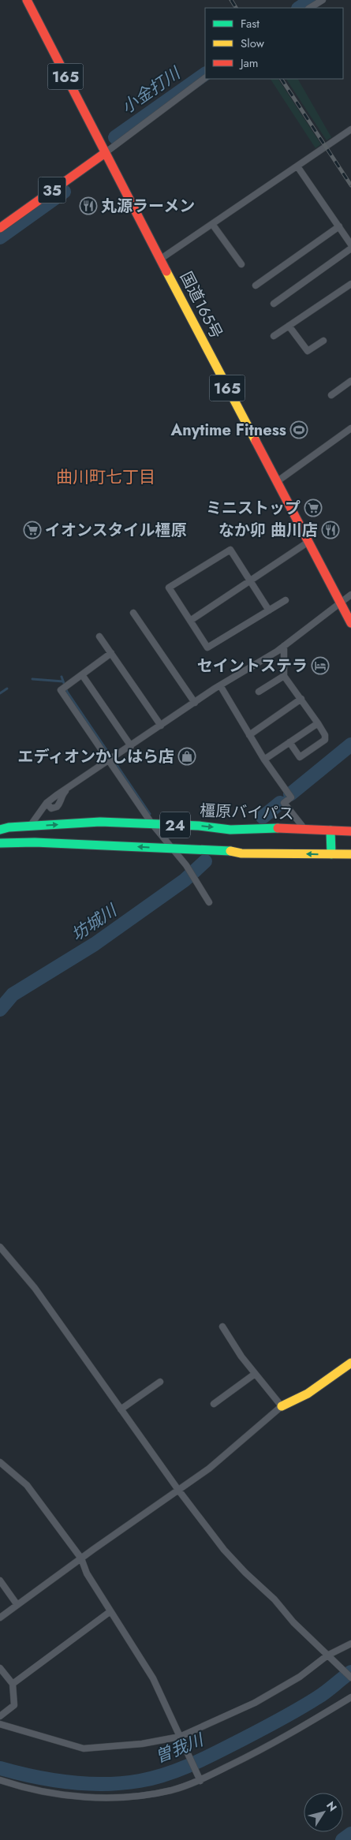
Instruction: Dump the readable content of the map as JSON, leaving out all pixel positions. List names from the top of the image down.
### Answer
{
  "streets": {
    "main road": [
      "165",
      "35",
      "国道165号",
      "橿原バイパス",
      "24"
    ]
  },
  "crossings": [
    ["35", "国道165号"]
  ],
  "districts": ["曲川町七丁目"],
  "water": ["小金打川", "坊城川", "曽我川"],
  "places": {
    "restaurant": ["丸源ラーメン", "なか卯 曲川店"],
    "sports": ["Anytime Fitness"],
    "supermarket": ["ミニストップ", "イオンスタイル橿原"],
    "hotel": ["セイントステラ"],
    "shop": ["エディオンかしはら店"]
  },
  "legend": ["Fast", "Slow", "Jam"],
  "north": "top right"
}
